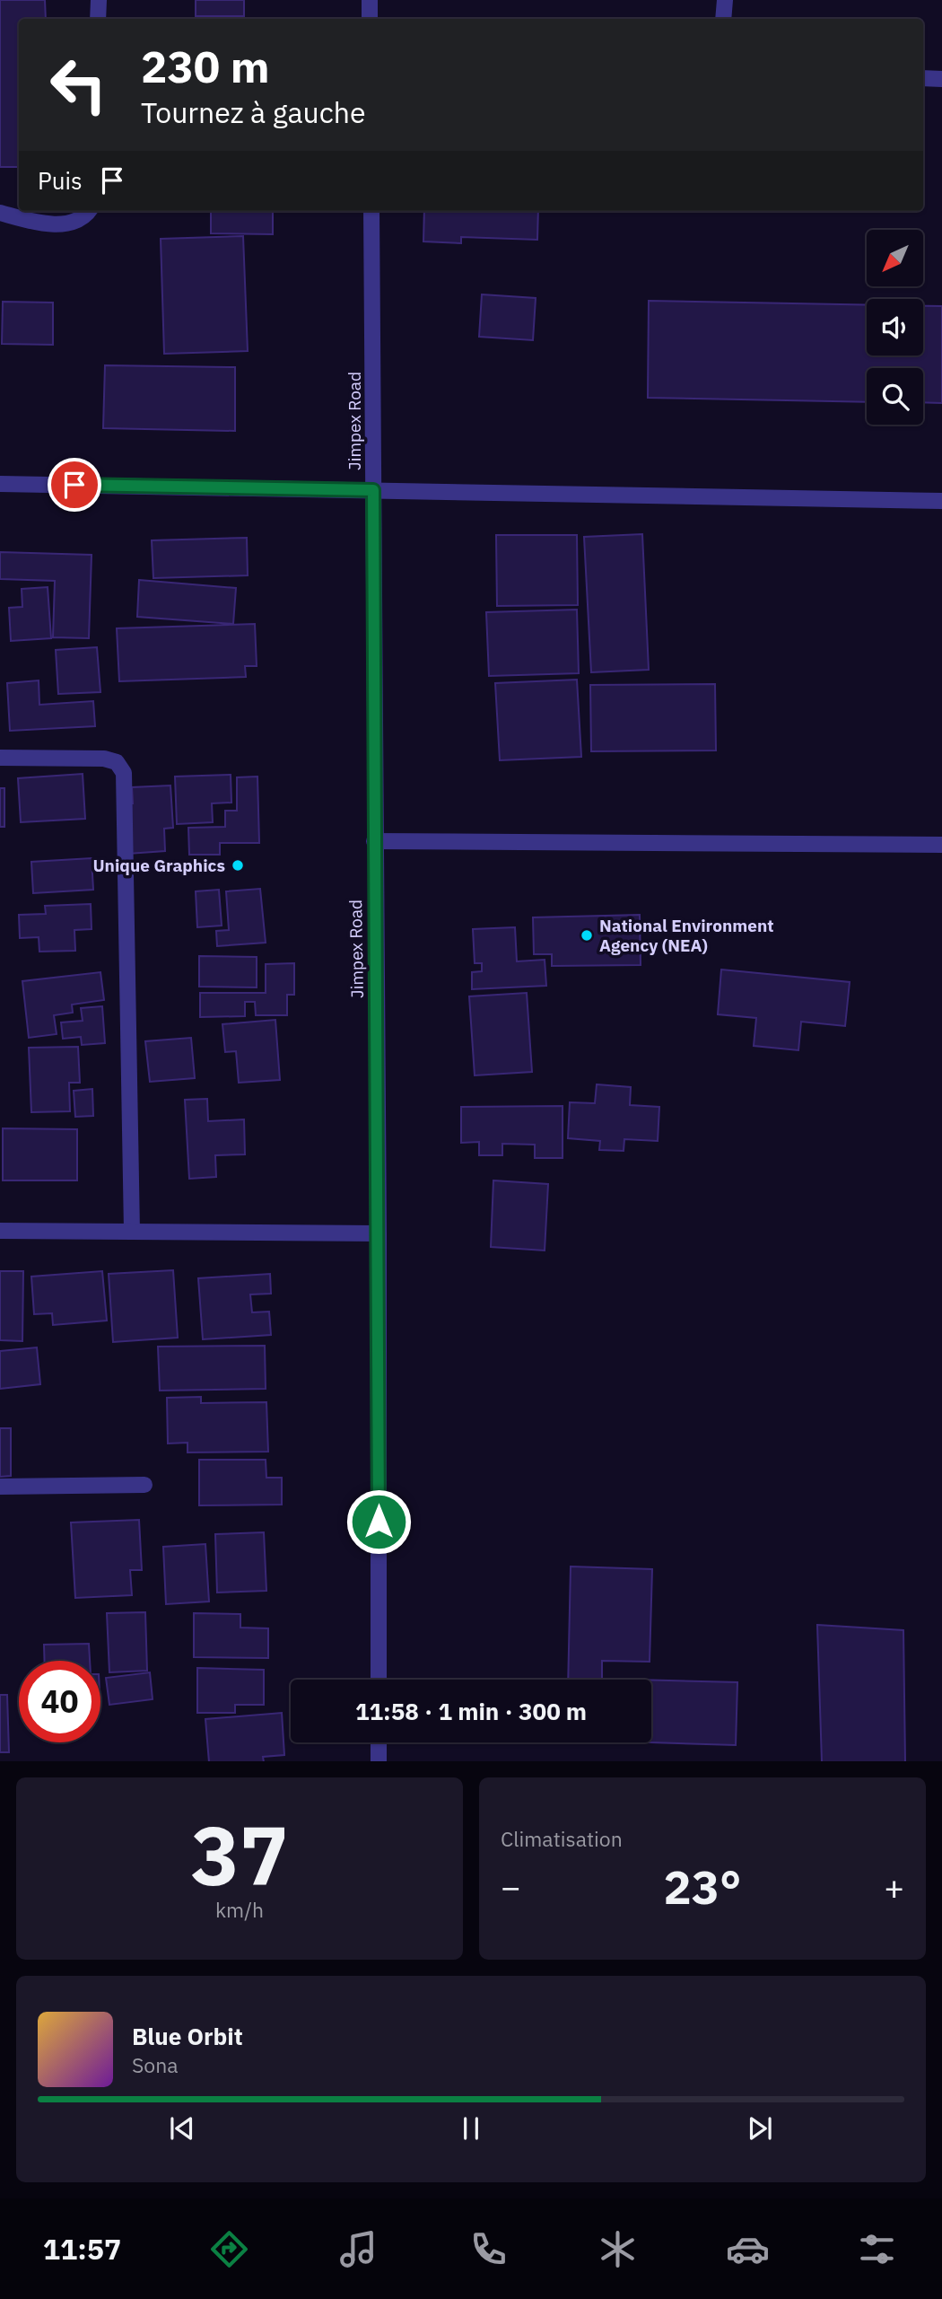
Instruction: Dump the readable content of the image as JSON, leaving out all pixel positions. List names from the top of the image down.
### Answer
{
  "streets": {
    "street": ["Jimpex Road"]
  },
  "places": ["Unique Graphics", "National Environment Agency (NEA)"],
  "north": "bottom left",
  "page": {
    "turn": ["230 m", "Tournez à gauche"],
    "then": "Puis",
    "limit": "40",
    "trip": "11:58 · 1 min · 300 m",
    "tile": [
      ["37", "km/h"],
      "Climatisation"
    ],
    "heat": ["−", "23°", "+"],
    "song": ["Blue Orbit", "Sona"],
    "tabs": "11:57"
  }
}
